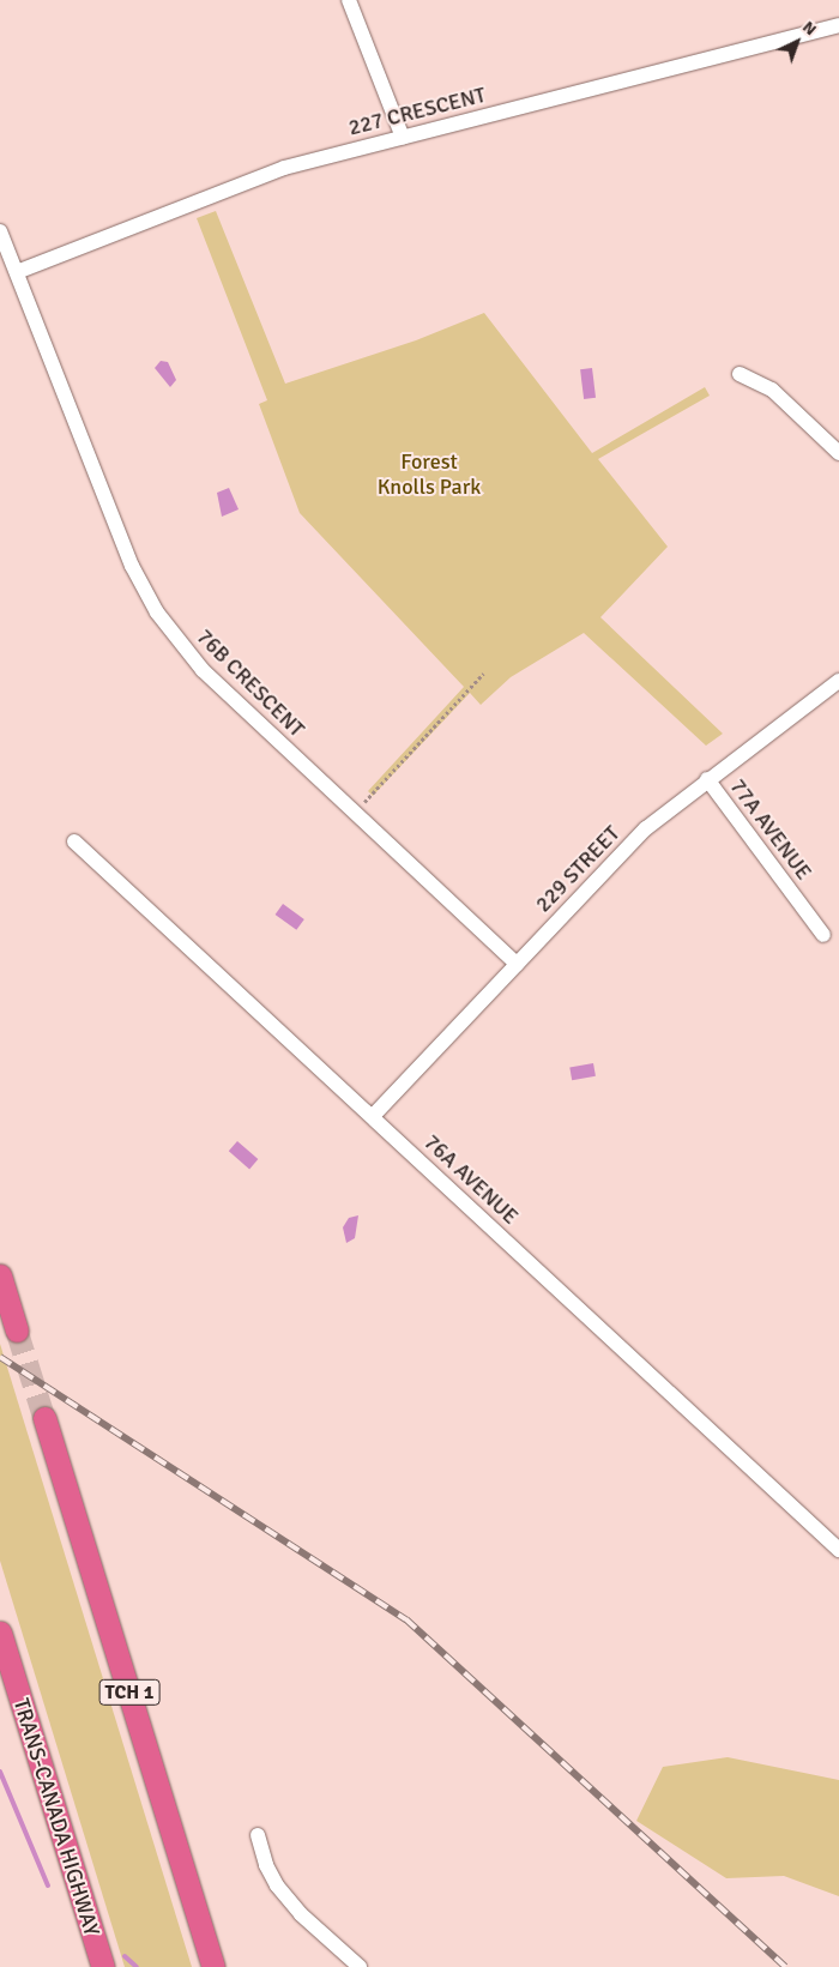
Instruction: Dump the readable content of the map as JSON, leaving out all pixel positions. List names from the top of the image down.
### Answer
{
  "streets": {
    "highway": ["TCH 1", "TRANS-CANADA HIGHWAY"],
    "street": [
      "227 CRESCENT",
      "76B CRESCENT",
      "77A AVENUE",
      "229 STREET",
      "76A AVENUE"
    ]
  },
  "crossings": [
    ["227 CRESCENT", "76B CRESCENT"],
    ["76B CRESCENT", "229 STREET"],
    ["77A AVENUE", "229 STREET"],
    ["229 STREET", "76A AVENUE"]
  ],
  "parks": ["Forest Knolls Park"],
  "north": "top right"
}
